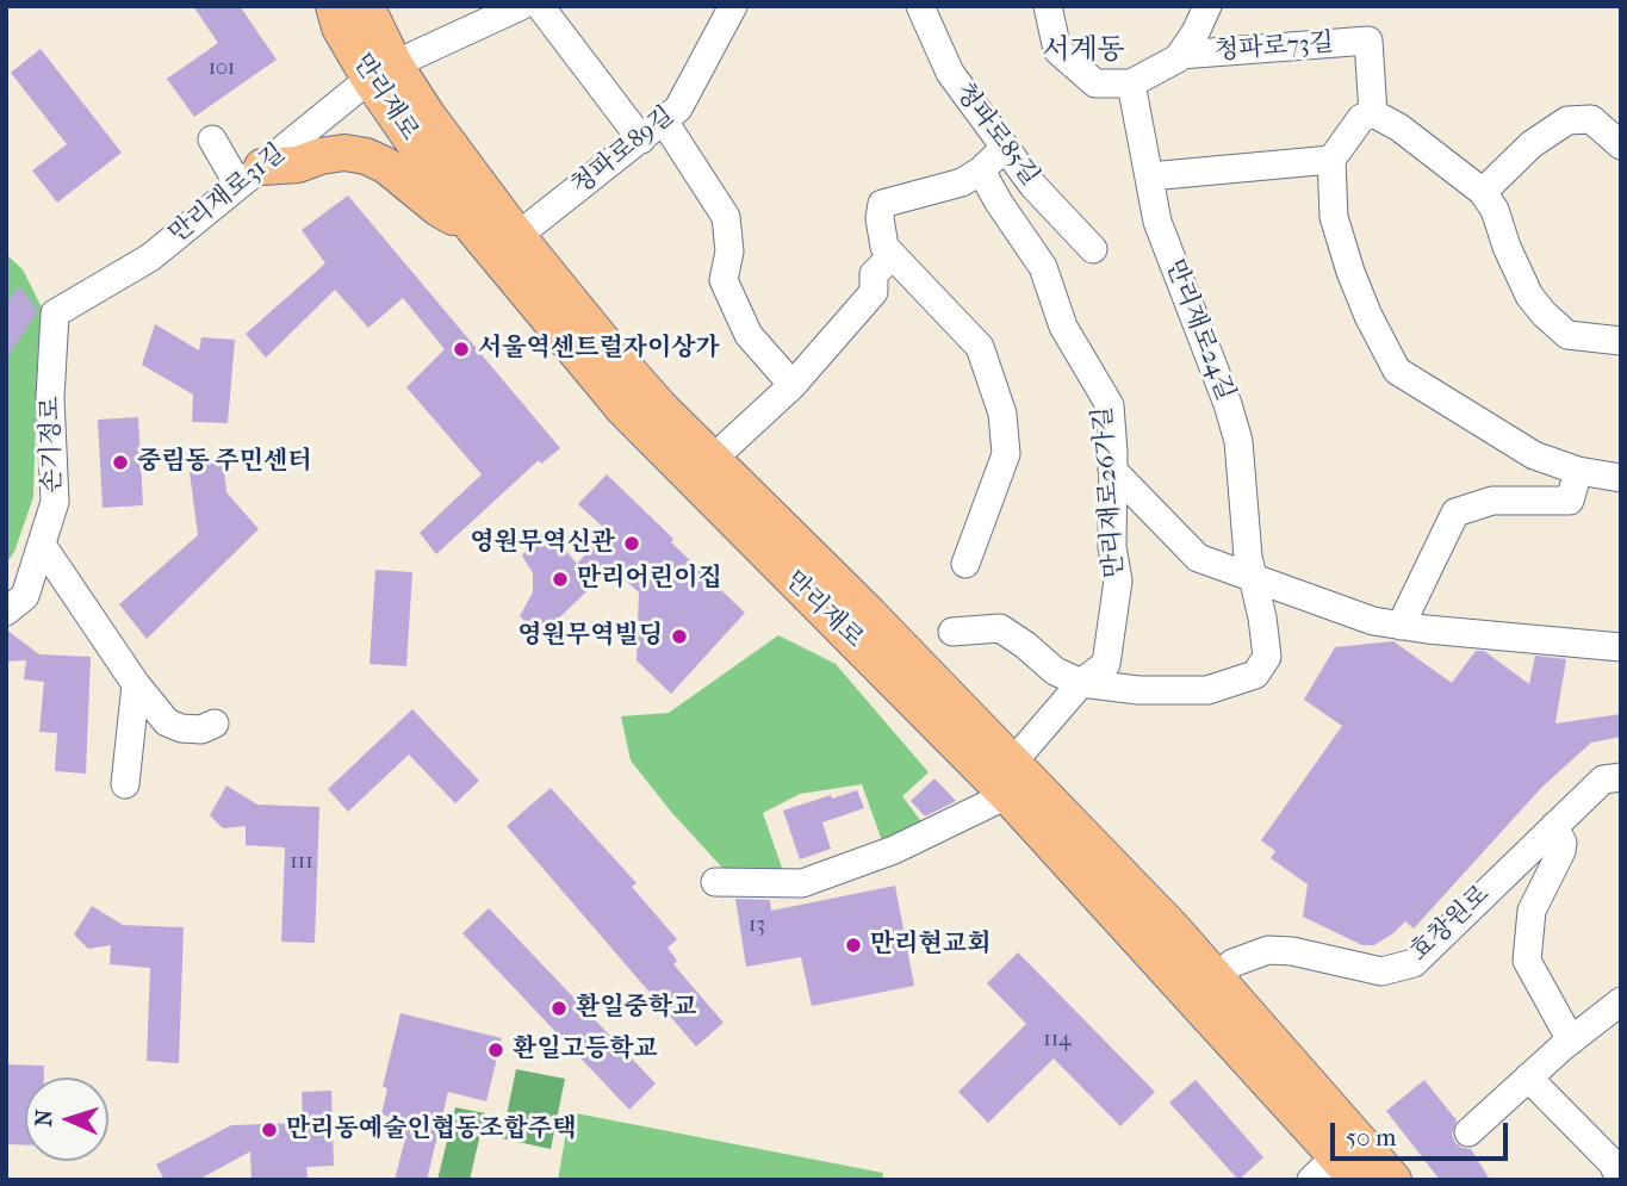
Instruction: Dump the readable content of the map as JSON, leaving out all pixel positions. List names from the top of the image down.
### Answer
{
  "streets": {
    "main road": ["만리재로"],
    "street": [
      "청파로73길",
      "청파로85길",
      "청파로89길",
      "만리재로31길",
      "만리재로24길",
      "손기정로",
      "만리재로26가길",
      "효창원로"
    ]
  },
  "crossings": [
    ["청파로73길", "만리재로24길"],
    ["만리재로", "청파로89길"],
    ["만리재로", "만리재로31길"],
    ["만리재로", "효창원로"],
    ["만리재로31길", "손기정로"],
    ["만리재로24길", "만리재로26가길"]
  ],
  "districts": ["서계동"],
  "places": [
    "서울역센트럴자이상가",
    "중림동 주민센터",
    "영원무역신관",
    "만리어린이집",
    "영원무역빌딩",
    "만리현교회",
    "환일중학교",
    "환일고등학교",
    "만리동예술인협동조합주택"
  ],
  "house_numbers": [
    "101",
    "111",
    "13",
    "114"
  ],
  "scale_bar": "50 m",
  "north": "left"
}
